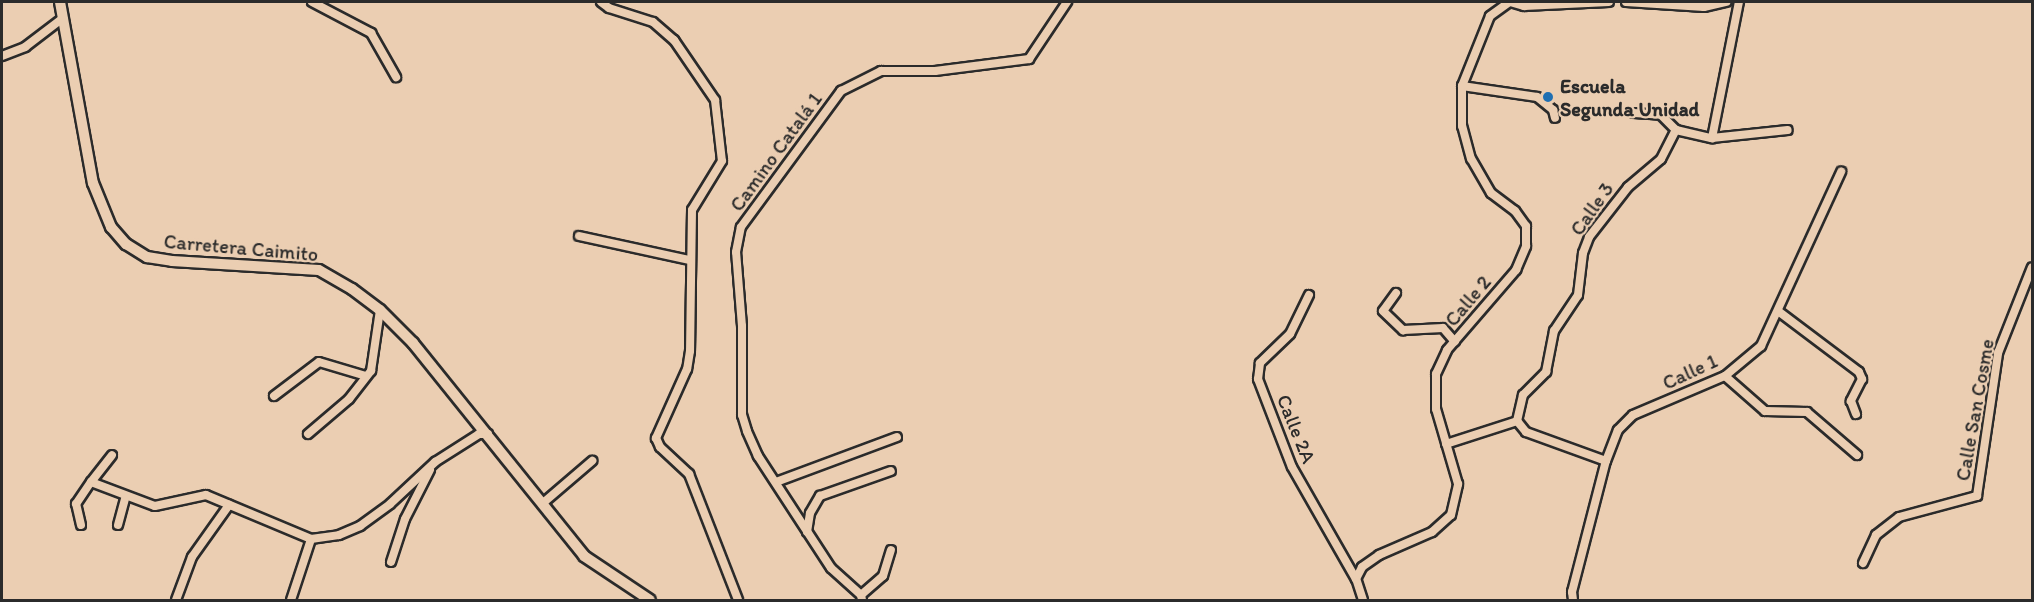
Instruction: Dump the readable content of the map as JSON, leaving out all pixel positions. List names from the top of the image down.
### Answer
{
  "streets": {
    "street": [
      "Camino Catalá 1",
      "Calle 3",
      "Carretera Caimito",
      "Calle 2",
      "Calle 1",
      "Calle San Cosme",
      "Calle 2A"
    ]
  },
  "crossings": [
    ["Calle 2", "Calle 2A"]
  ],
  "places": ["Escuela Segunda Unidad"]
}
